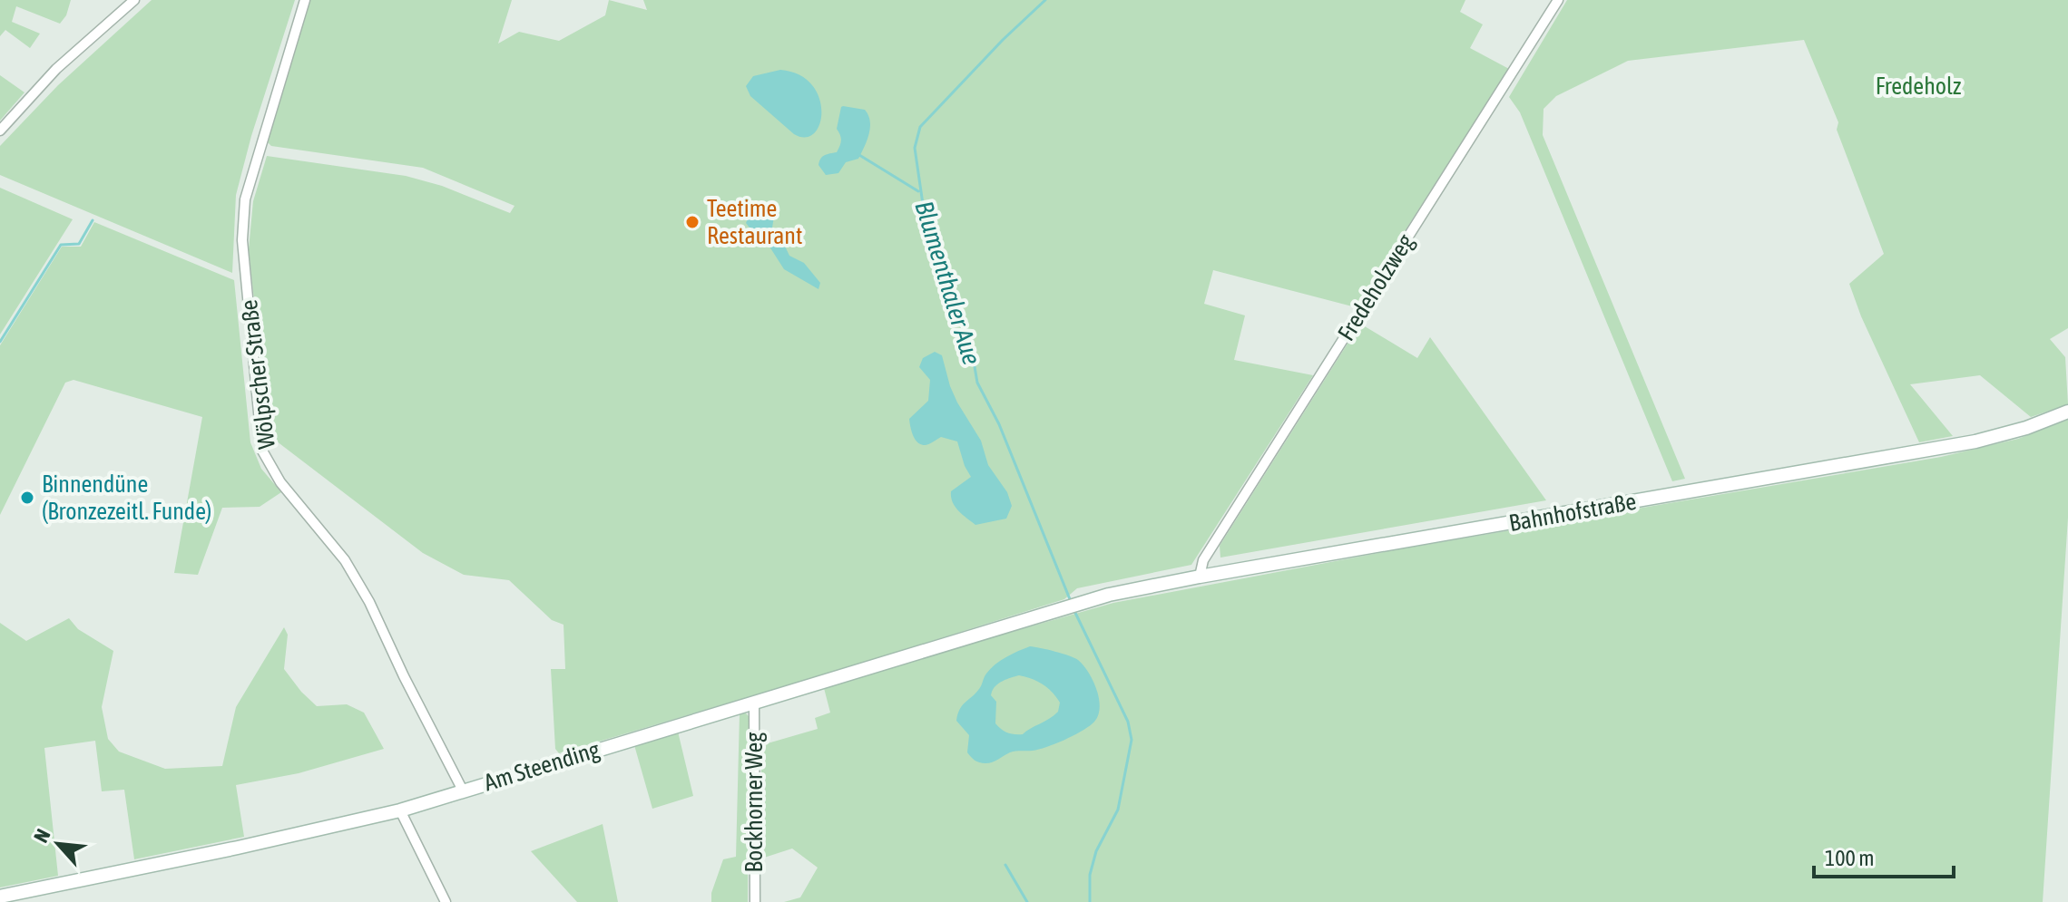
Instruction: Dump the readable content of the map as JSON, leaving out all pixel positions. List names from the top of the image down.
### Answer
{
  "streets": {
    "street": [
      "Fredeholzweg",
      "Wölpscher Straße",
      "Bahnhofstraße",
      "Am Steending",
      "Bockhorner Weg"
    ]
  },
  "crossings": [
    ["Fredeholzweg", "Bahnhofstraße"],
    ["Wölpscher Straße", "Am Steending"],
    ["Bahnhofstraße", "Am Steending"],
    ["Am Steending", "Bockhorner Weg"]
  ],
  "water": ["Blumenthaler Aue"],
  "parks": ["Fredeholz"],
  "places": ["Teetime Restaurant", "Binnendüne (Bronzezeitl. Funde)"],
  "scale_bar": "100 m",
  "north": "top left"
}
